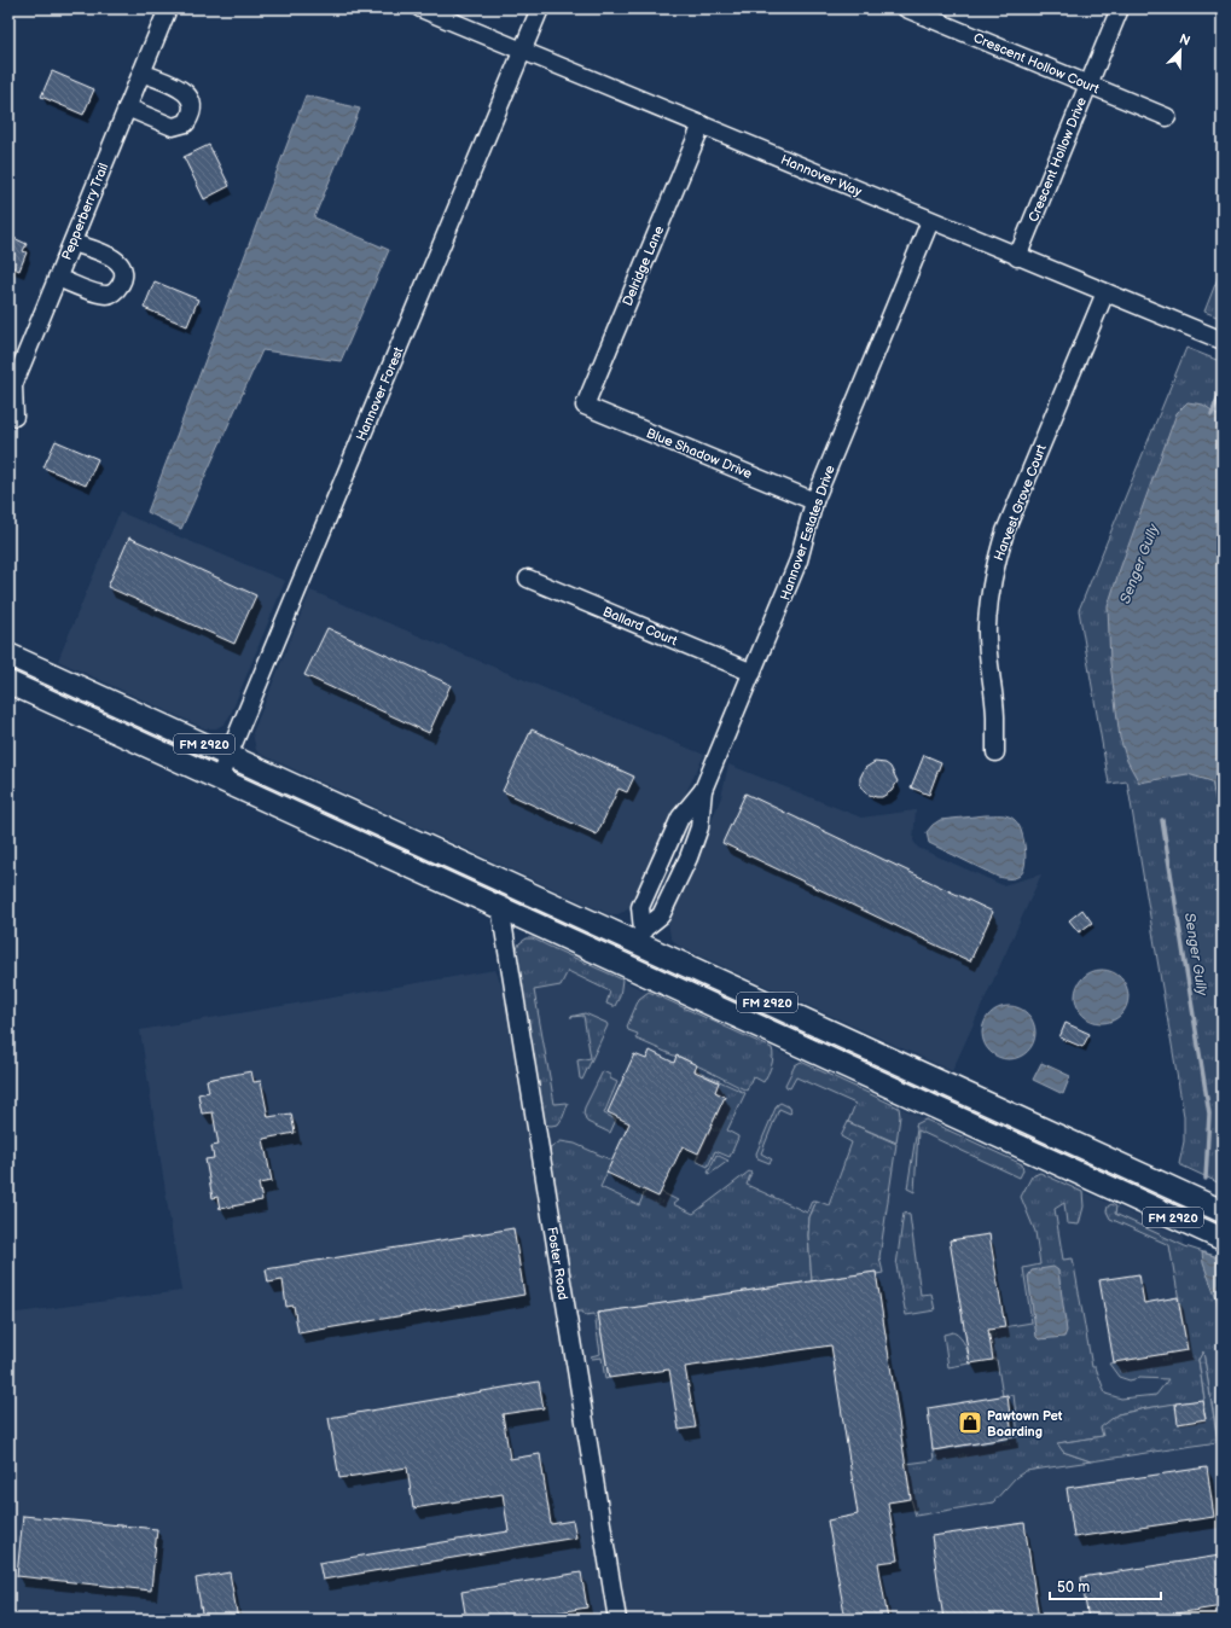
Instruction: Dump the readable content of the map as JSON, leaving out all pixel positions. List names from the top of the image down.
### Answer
{
  "streets": {
    "main road": ["FM 2920"],
    "street": [
      "Crescent Hollow Court",
      "Crescent Hollow Drive",
      "Hannover Way",
      "Pepperberry Trail",
      "Delridge Lane",
      "Hannover Forest",
      "Blue Shadow Drive",
      "Harvest Grove Court",
      "Hannover Estates Drive",
      "Ballard Court",
      "Foster Road"
    ]
  },
  "crossings": [
    ["Crescent Hollow Court", "Crescent Hollow Drive"],
    ["Crescent Hollow Drive", "Hannover Way"],
    ["Hannover Way", "Delridge Lane"],
    ["Hannover Way", "Hannover Forest"],
    ["Hannover Way", "Harvest Grove Court"],
    ["Hannover Way", "Hannover Estates Drive"],
    ["Delridge Lane", "Blue Shadow Drive"],
    ["Hannover Forest", "FM 2920"],
    ["Blue Shadow Drive", "Hannover Estates Drive"],
    ["Hannover Estates Drive", "Ballard Court"],
    ["Hannover Estates Drive", "FM 2920"],
    ["FM 2920", "Foster Road"]
  ],
  "water": ["Senger Gully"],
  "places": {
    "shop": ["Pawtown Pet Boarding"]
  },
  "scale_bar": "50 m",
  "north": "top right"
}
